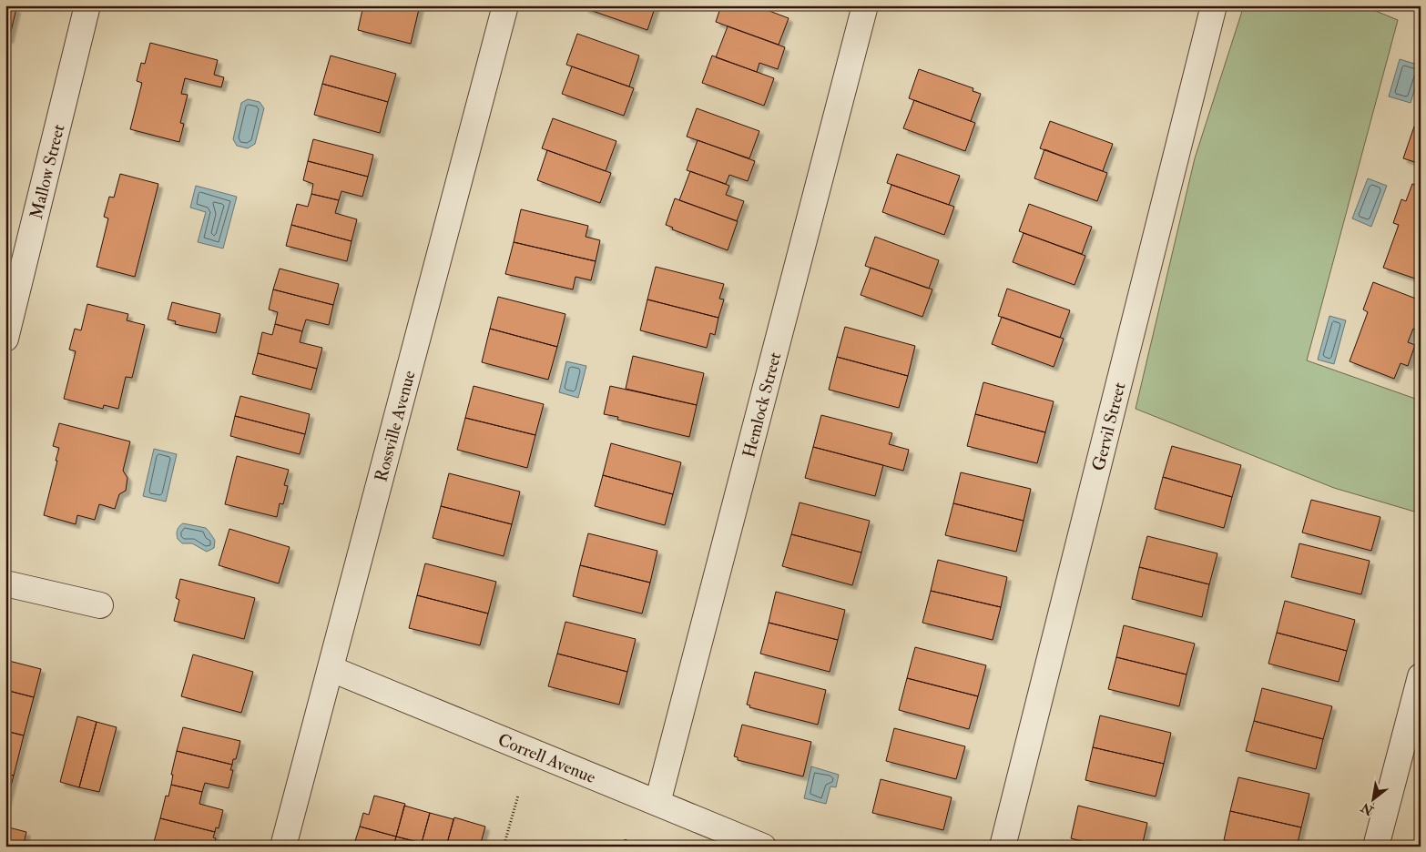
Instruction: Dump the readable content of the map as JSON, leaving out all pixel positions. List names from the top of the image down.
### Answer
{
  "streets": {
    "street": [
      "Mallow Street",
      "Hemlock Street",
      "Rossville Avenue",
      "Gervil Street",
      "Correll Avenue"
    ]
  },
  "crossings": [
    ["Hemlock Street", "Correll Avenue"],
    ["Rossville Avenue", "Correll Avenue"]
  ],
  "north": "bottom left"
}
